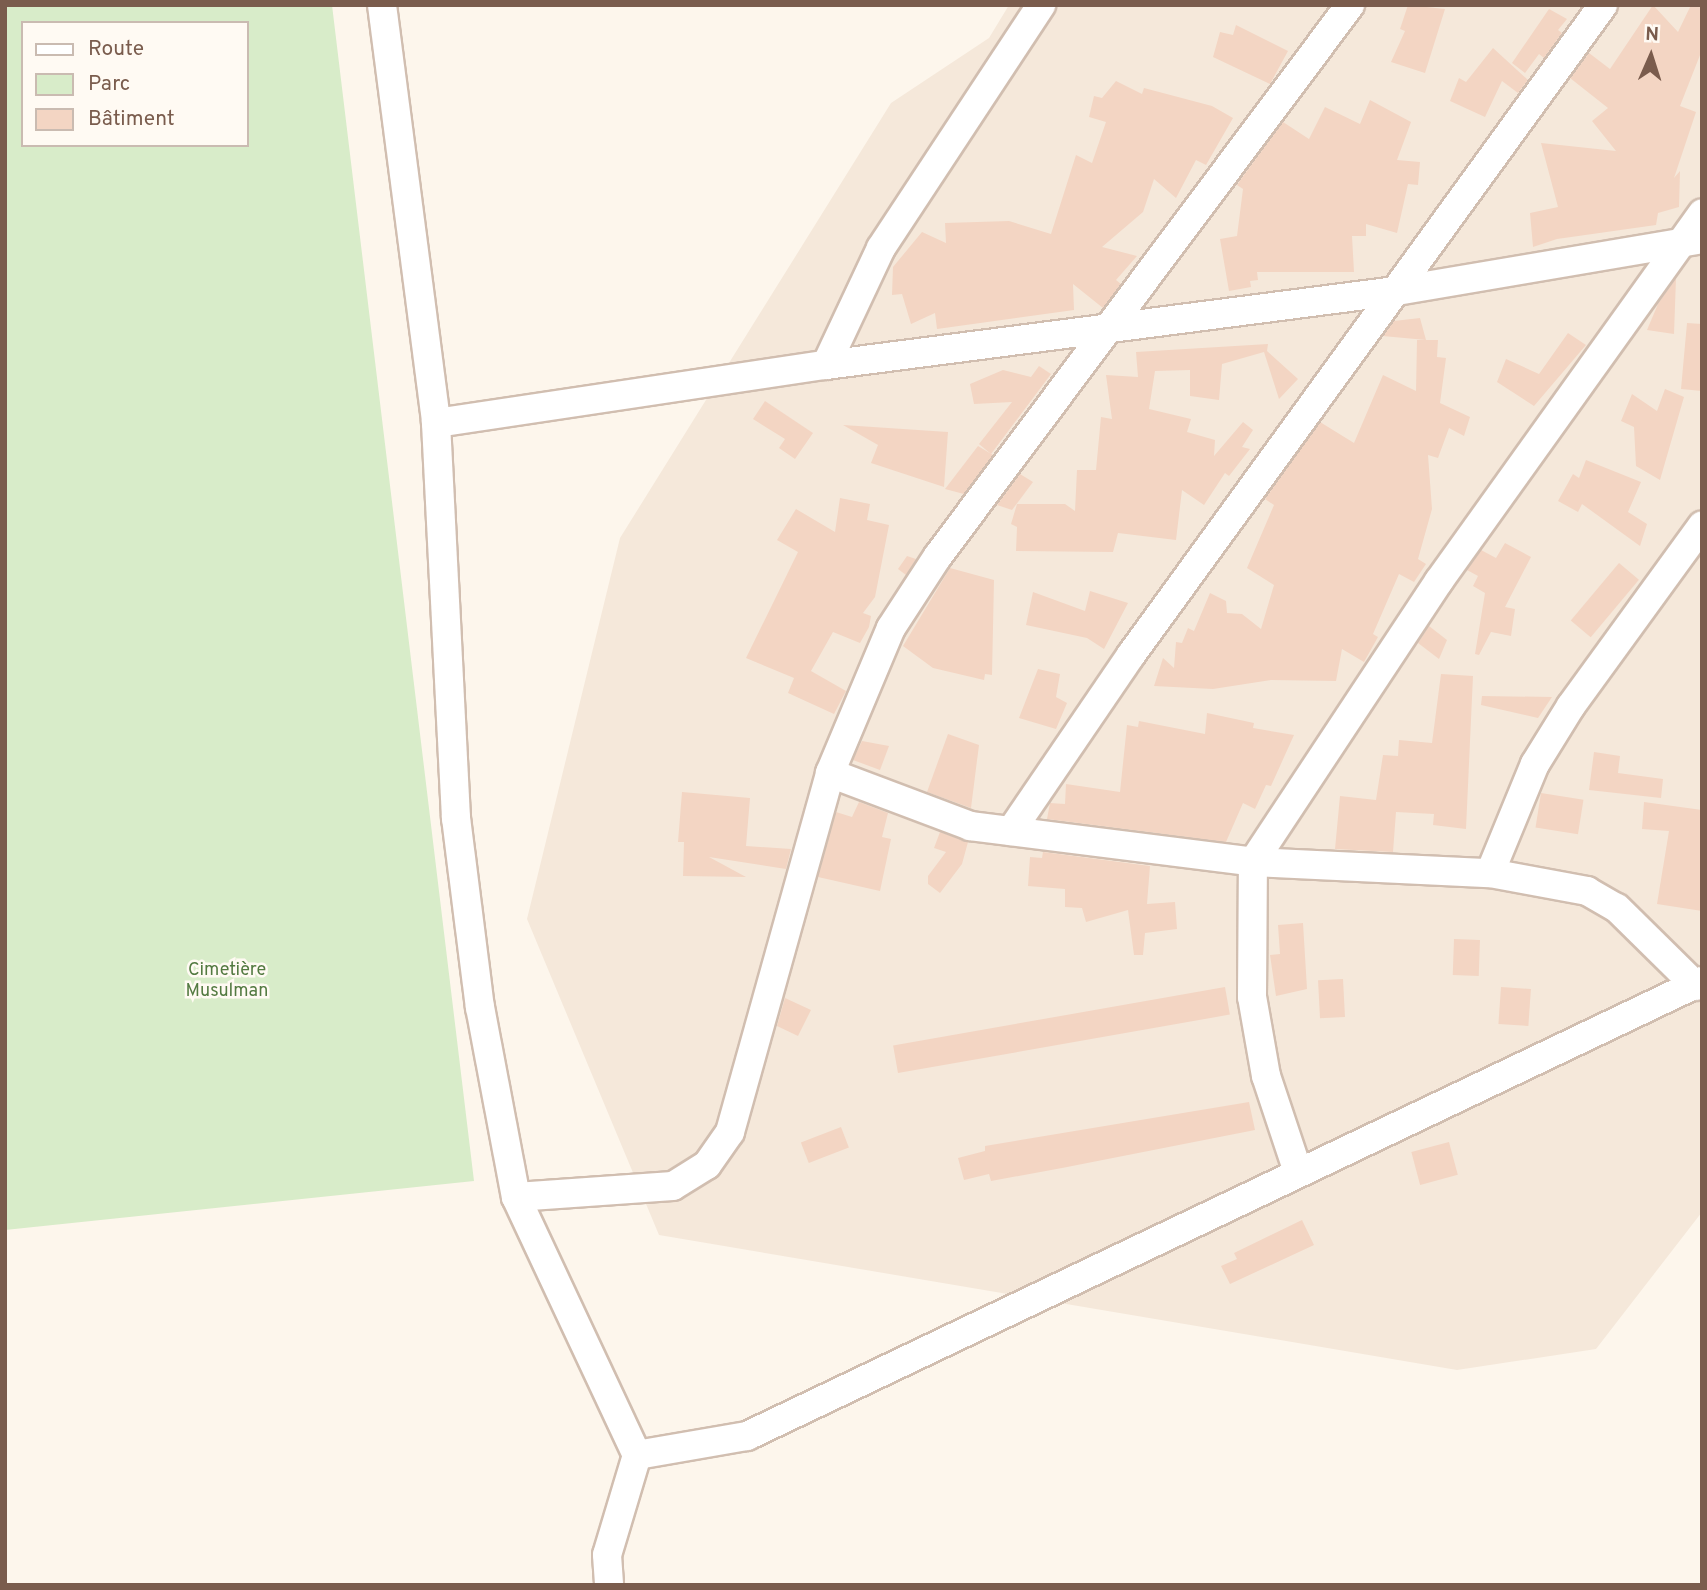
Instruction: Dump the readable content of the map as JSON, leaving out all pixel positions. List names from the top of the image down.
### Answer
{
  "parks": ["Cimetière Musulman"],
  "legend": ["Route", "Parc", "Bâtiment"],
  "north": "top"
}
